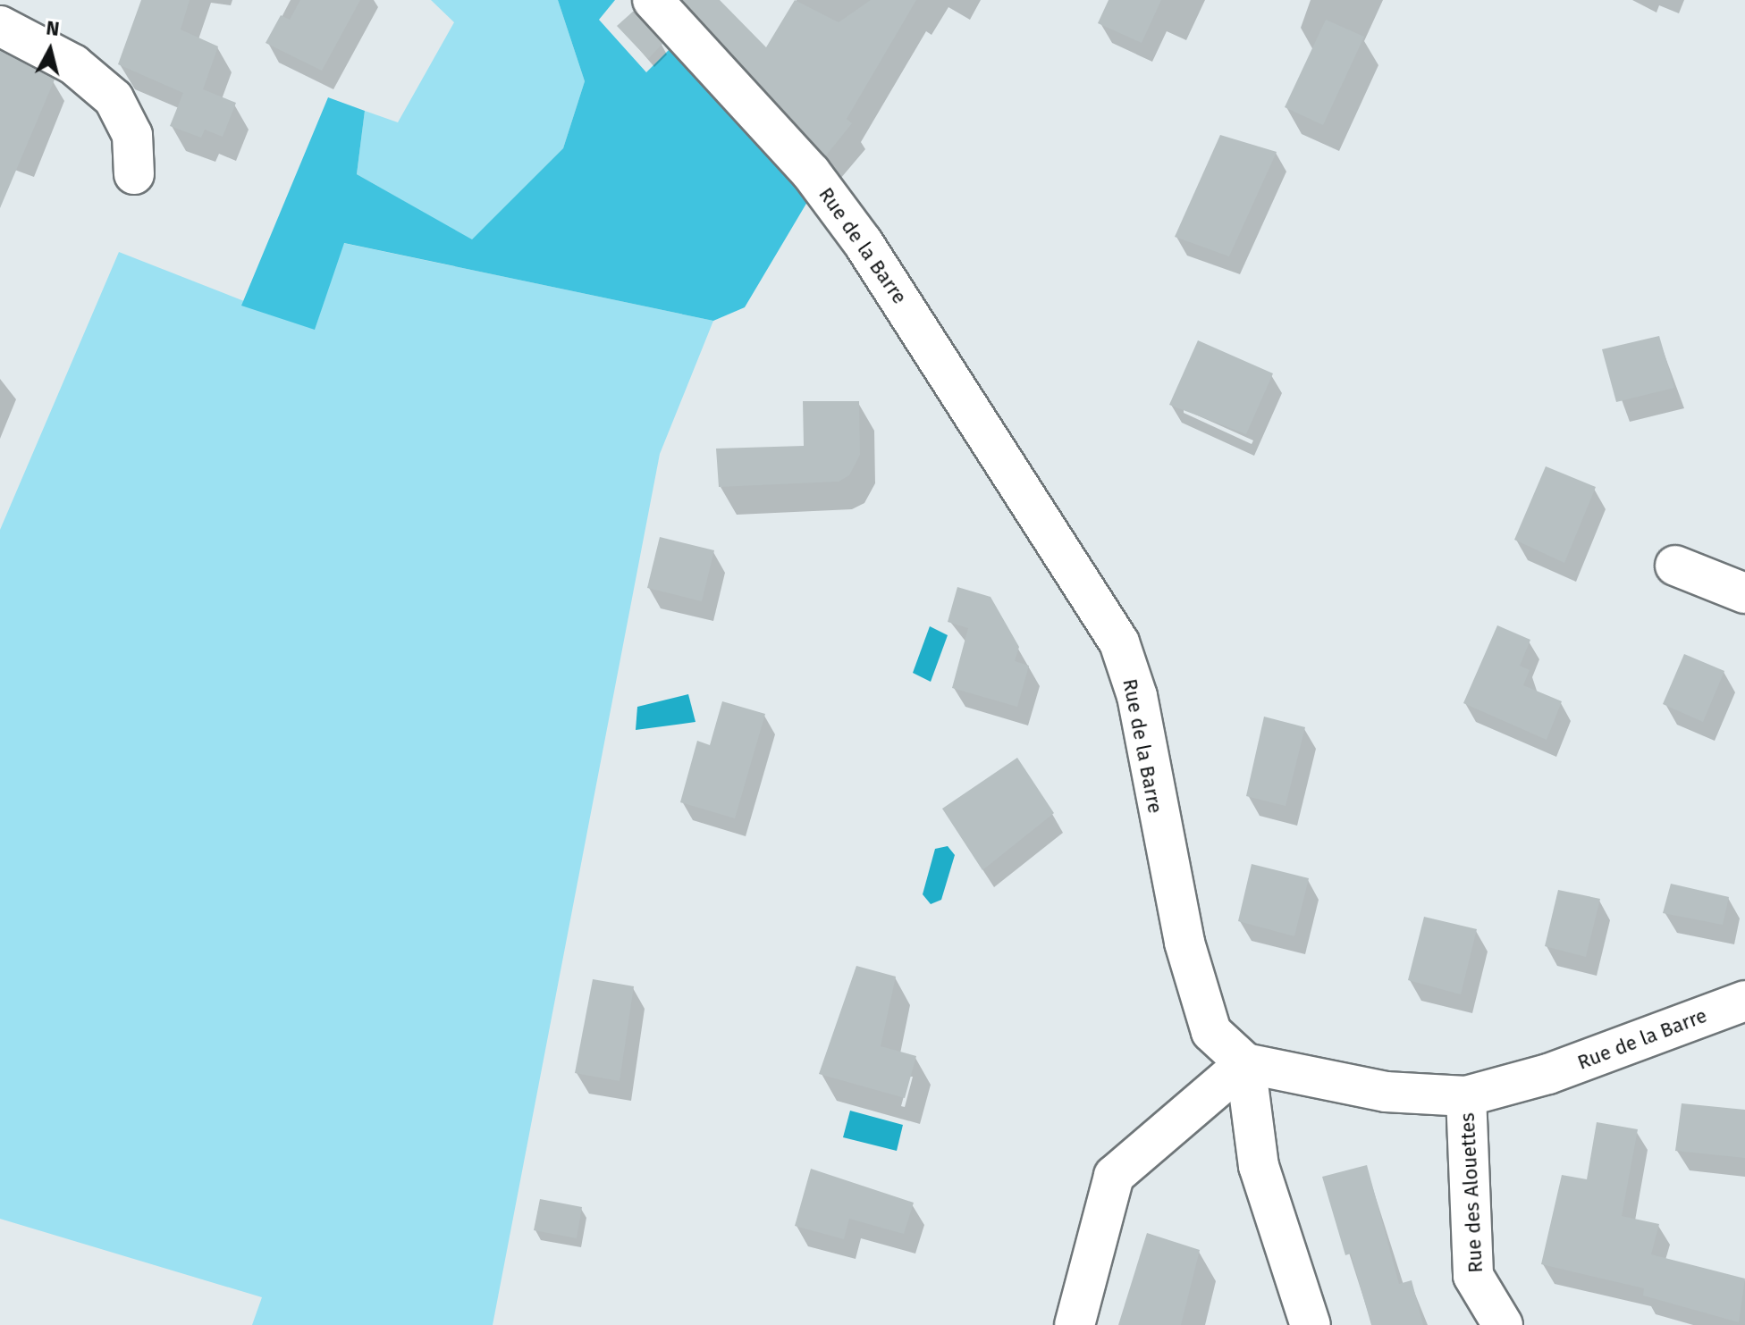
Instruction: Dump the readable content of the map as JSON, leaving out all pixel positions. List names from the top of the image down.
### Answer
{
  "streets": {
    "street": ["Rue de la Barre", "Rue des Alouettes"]
  },
  "crossings": [
    ["Rue de la Barre", "Rue des Alouettes"]
  ],
  "north": "top"
}
